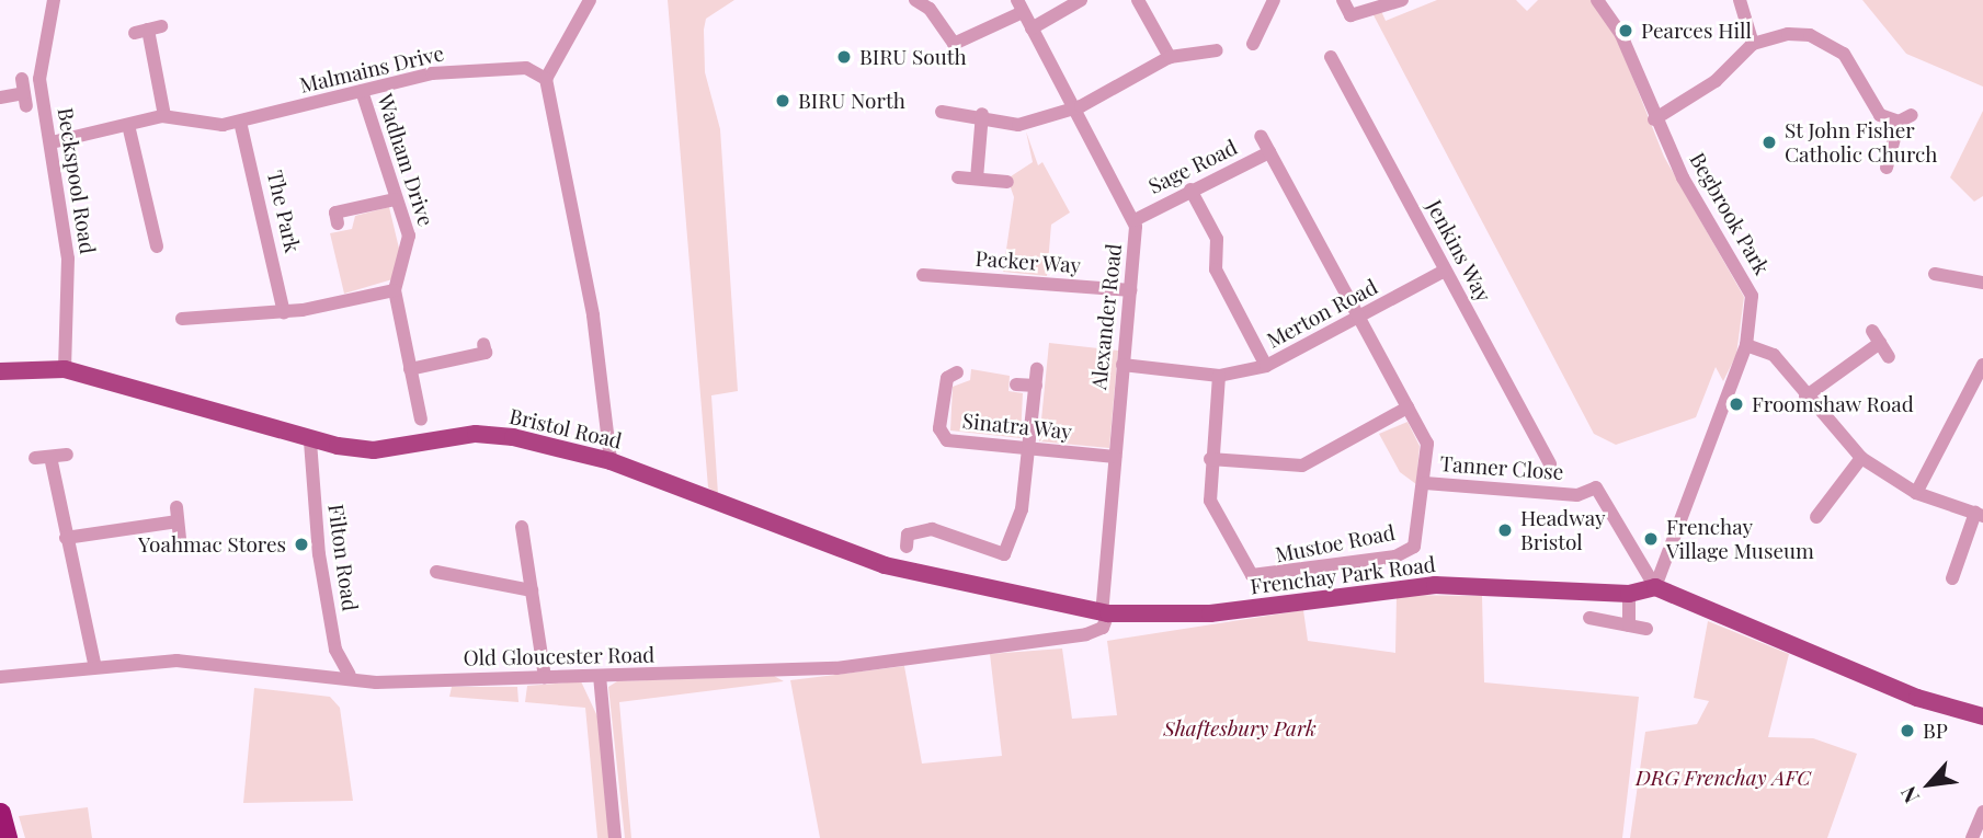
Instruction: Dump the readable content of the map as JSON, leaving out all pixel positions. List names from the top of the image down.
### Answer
{
  "streets": {
    "main road": ["Bristol Road", "Frenchay Park Road"],
    "street": [
      "Malmains Drive",
      "Wadham Drive",
      "Sage Road",
      "Beckspool Road",
      "The Park",
      "Begbrook Park",
      "Jenkins Way",
      "Packer Way",
      "Merton Road",
      "Alexander Road",
      "Sinatra Way",
      "Tanner Close",
      "Mustoe Road",
      "Filton Road",
      "Old Gloucester Road"
    ]
  },
  "crossings": [
    ["Malmains Drive", "Wadham Drive"],
    ["Malmains Drive", "Beckspool Road"],
    ["Malmains Drive", "The Park"],
    ["Sage Road", "Alexander Road"],
    ["Sage Road", "Mustoe Road"],
    ["Beckspool Road", "Bristol Road"],
    ["Begbrook Park", "Tanner Close"],
    ["Begbrook Park", "Frenchay Park Road"],
    ["Jenkins Way", "Merton Road"],
    ["Packer Way", "Alexander Road"],
    ["Merton Road", "Alexander Road"],
    ["Merton Road", "Mustoe Road"],
    ["Alexander Road", "Sinatra Way"],
    ["Alexander Road", "Bristol Road"],
    ["Alexander Road", "Frenchay Park Road"],
    ["Alexander Road", "Old Gloucester Road"],
    ["Bristol Road", "Filton Road"],
    ["Bristol Road", "Frenchay Park Road"],
    ["Bristol Road", "Old Gloucester Road"],
    ["Tanner Close", "Mustoe Road"],
    ["Tanner Close", "Frenchay Park Road"],
    ["Filton Road", "Old Gloucester Road"],
    ["Frenchay Park Road", "Old Gloucester Road"]
  ],
  "parks": ["Shaftesbury Park", "DRG Frenchay AFC"],
  "places": [
    "Pearces Hill",
    "BIRU South",
    "BIRU North",
    "St John Fisher Catholic Church",
    "Froomshaw Road",
    "Headway Bristol",
    "Frenchay Village Museum",
    "Yoahmac Stores",
    "BP"
  ],
  "north": "bottom left"
}
